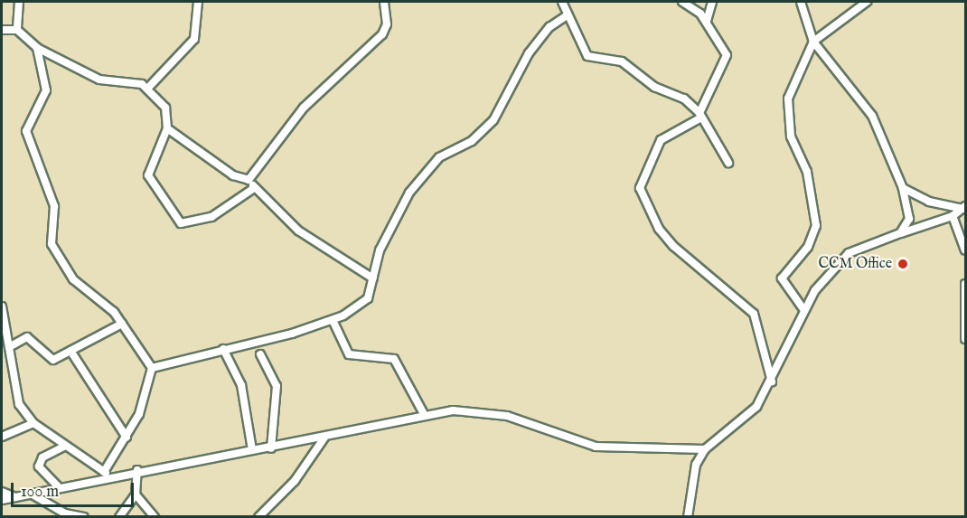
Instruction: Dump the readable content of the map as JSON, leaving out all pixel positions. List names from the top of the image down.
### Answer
{
  "places": ["CCM Office"],
  "scale_bar": "100 m"
}
